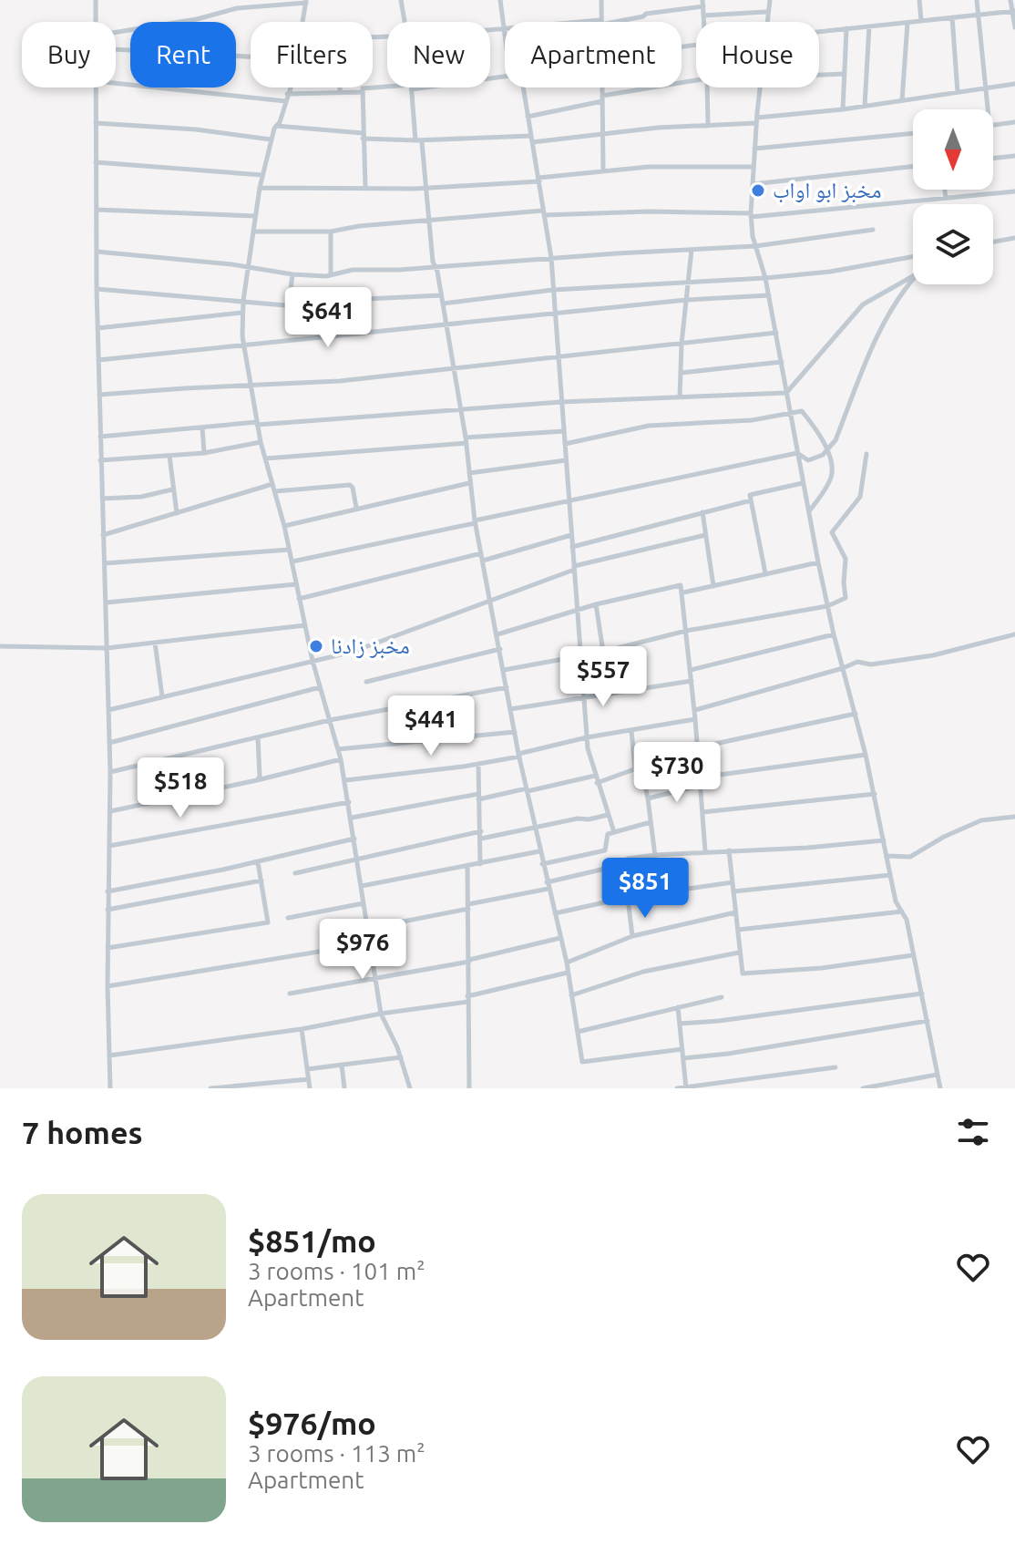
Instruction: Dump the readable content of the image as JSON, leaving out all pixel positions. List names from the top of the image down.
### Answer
{
  "places": ["مخبز ابو اواب", "مخبز زادنا"],
  "north": "bottom",
  "page": {
    "chip": [
      "Buy",
      "Rent",
      "Filters",
      "New",
      "Apartment",
      "House"
    ],
    "price": [
      "$641",
      "$557",
      "$441",
      "$730",
      "$518",
      "$851",
      "$976"
    ],
    "heading": "7 homes",
    "list": [
      {
        "name": "$851/mo",
        "note": "3 rooms · 101 m² · Apartment"
      },
      {
        "name": "$976/mo",
        "note": "3 rooms · 113 m² · Apartment"
      }
    ]
  }
}
